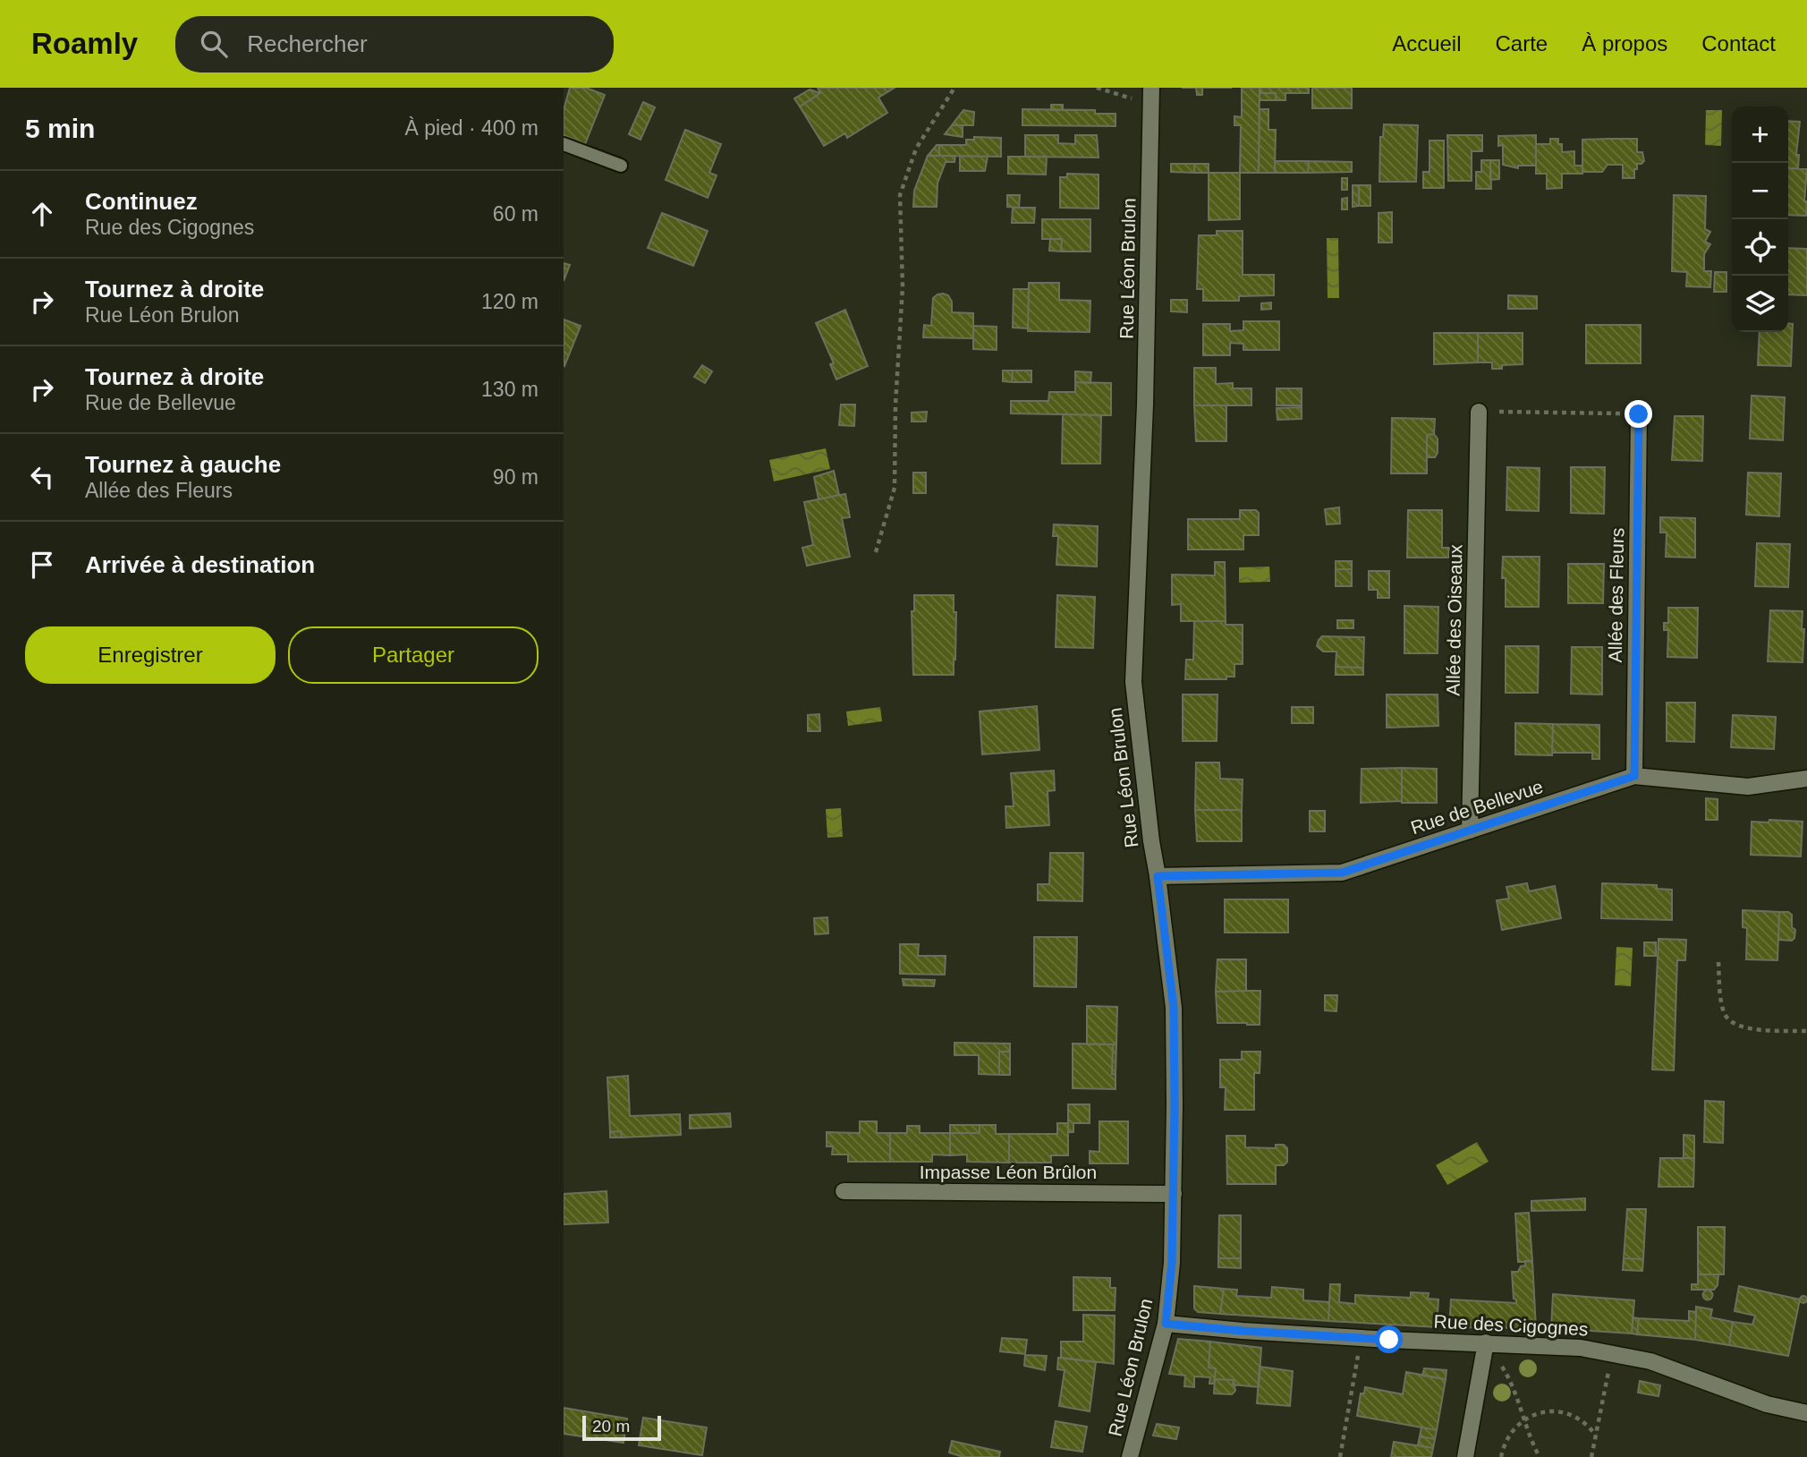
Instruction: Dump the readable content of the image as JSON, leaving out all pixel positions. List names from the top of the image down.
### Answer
{
  "streets": {
    "street": [
      "Rue Léon Brulon",
      "Allée des Fleurs",
      "Allée des Oiseaux",
      "Rue de Bellevue",
      "Impasse Léon Brûlon",
      "Rue des Cigognes"
    ]
  },
  "crossings": [
    ["Rue Léon Brulon", "Rue de Bellevue"],
    ["Rue Léon Brulon", "Impasse Léon Brûlon"],
    ["Rue Léon Brulon", "Rue des Cigognes"],
    ["Allée des Fleurs", "Rue de Bellevue"],
    ["Allée des Oiseaux", "Rue de Bellevue"]
  ],
  "scale_bar": "20 m",
  "page": {
    "header": "Roamly",
    "search": "Rechercher",
    "nav": [
      "Accueil",
      "Carte",
      "À propos",
      "Contact"
    ],
    "heading": ["5 min", "À pied · 400 m"],
    "map_buttons": ["+", "−"],
    "list": [
      ["Continuez", "Rue des Cigognes", "60 m"],
      ["Tournez à droite", "Rue Léon Brulon", "120 m"],
      ["Tournez à droite", "Rue de Bellevue", "130 m"],
      ["Tournez à gauche", "Allée des Fleurs", "90 m"],
      "Arrivée à destination"
    ],
    "buttons": ["Enregistrer", "Partager"],
    "scale": "20 m"
  }
}
